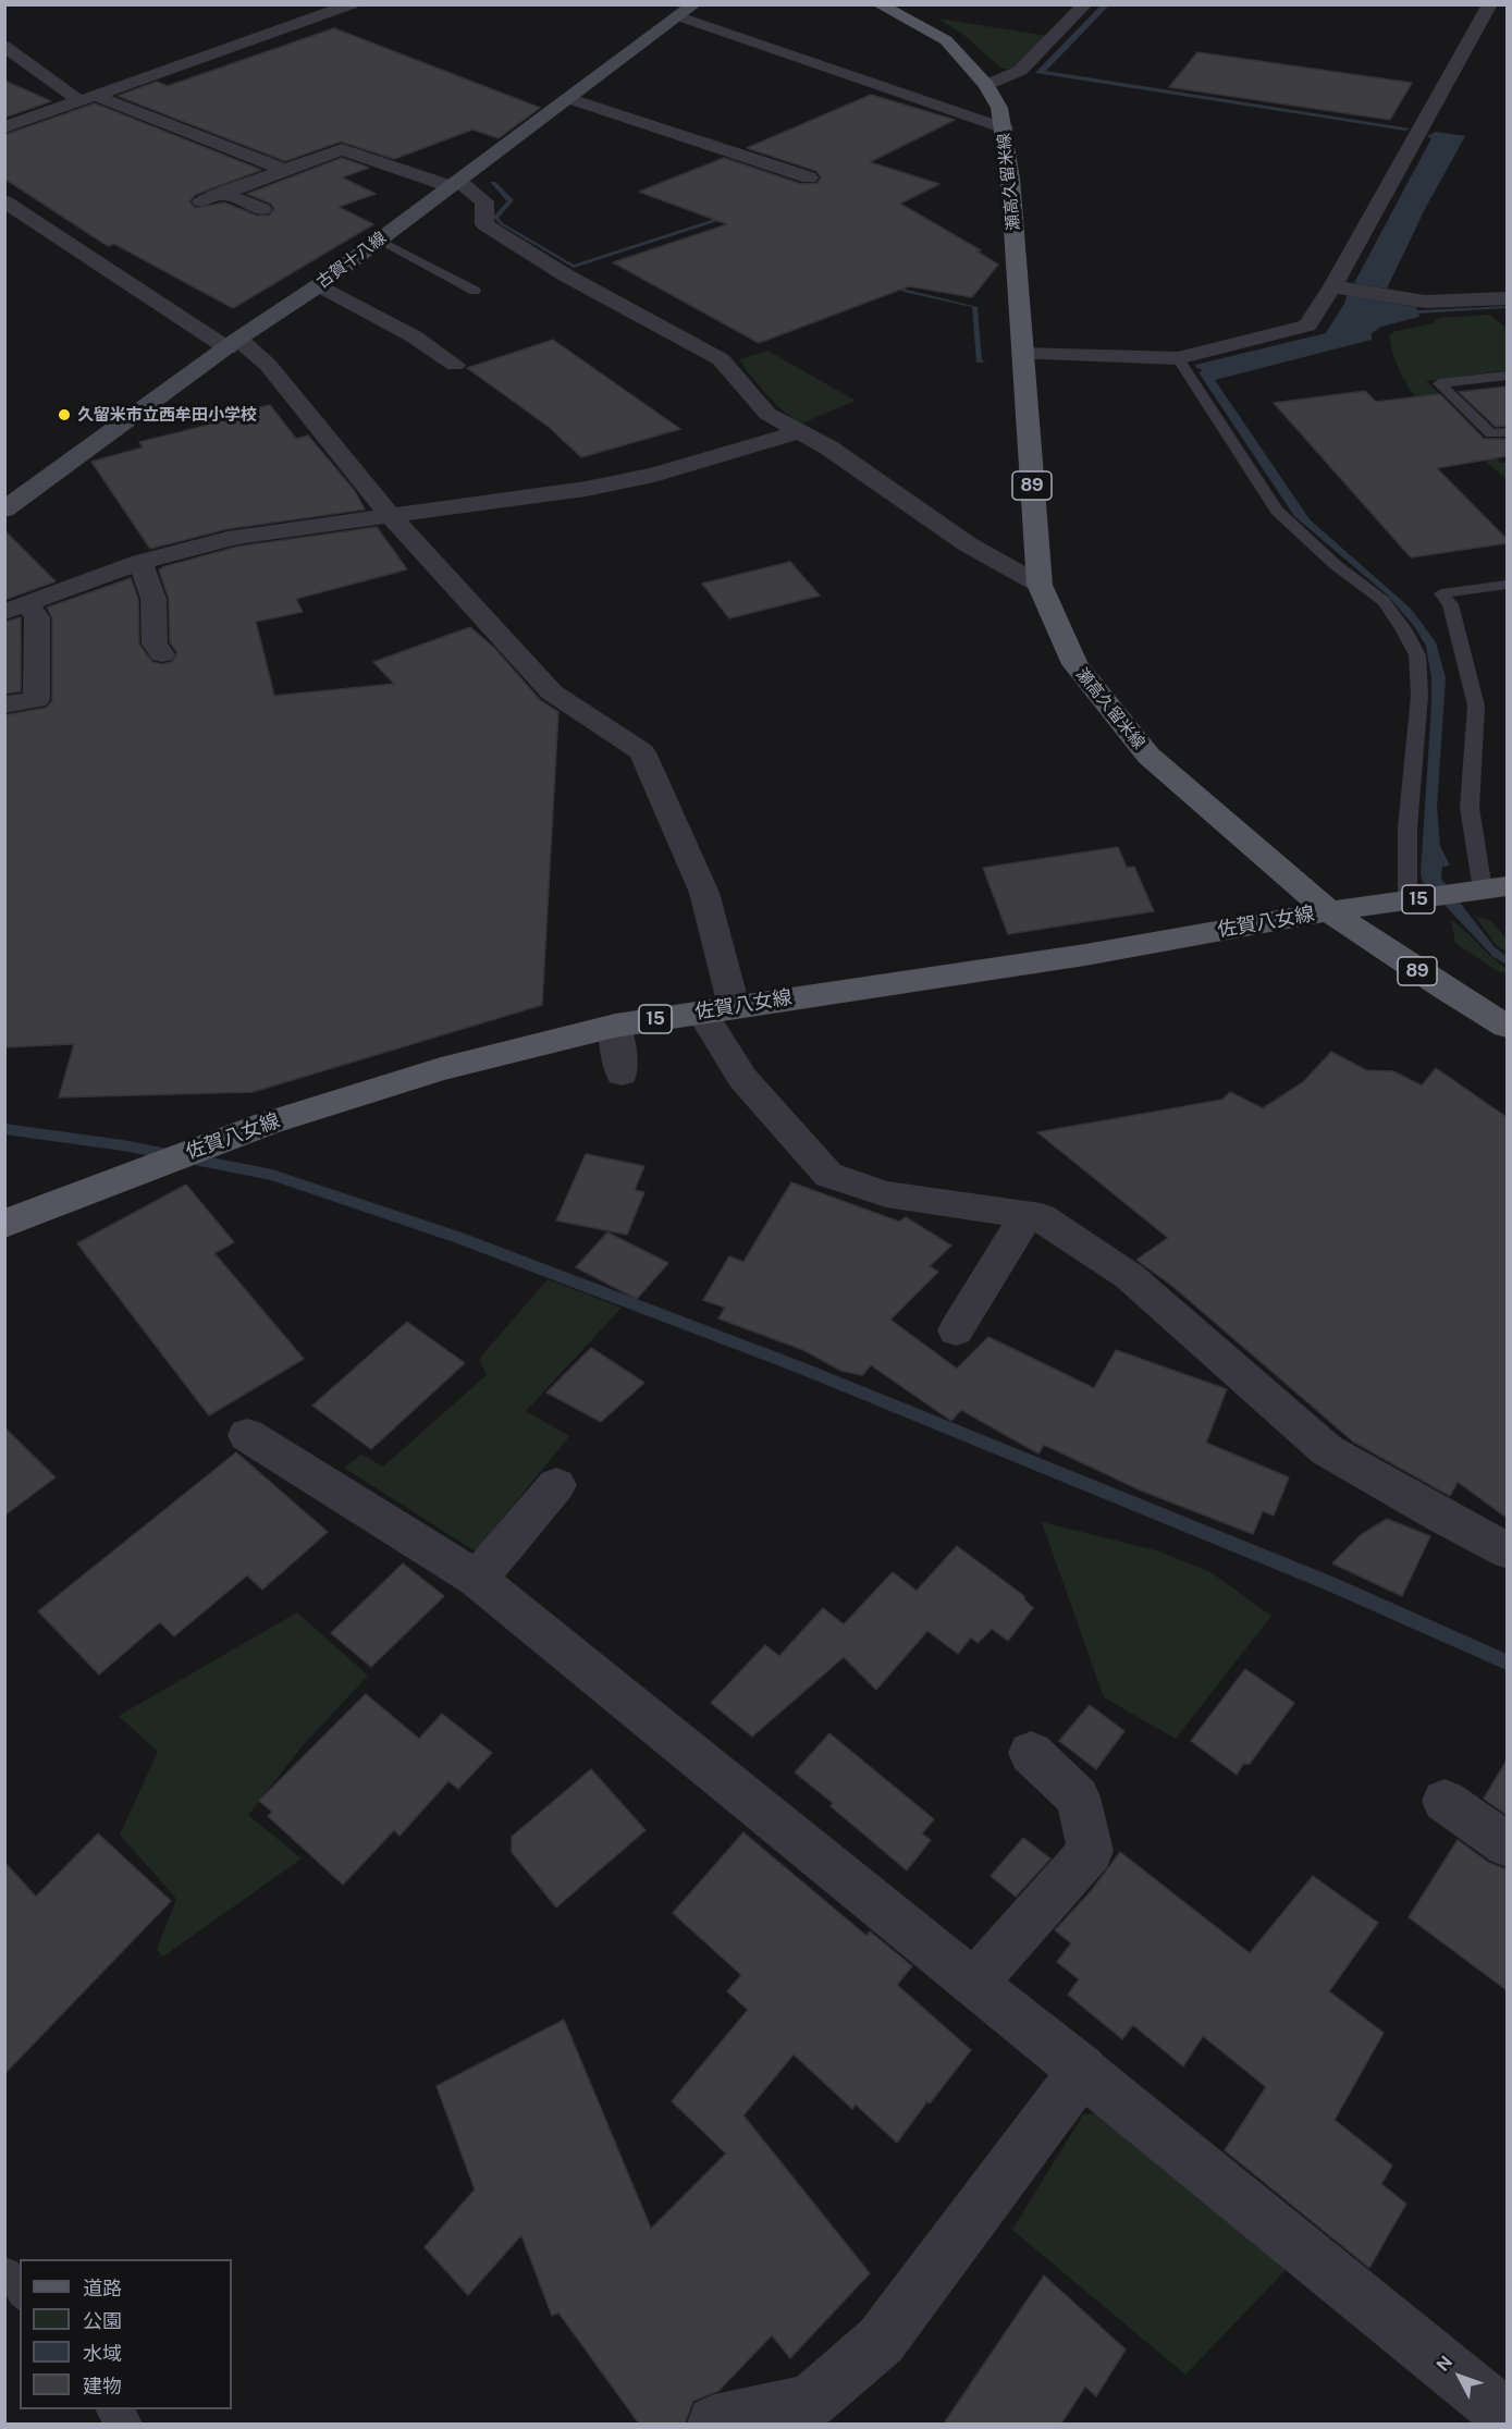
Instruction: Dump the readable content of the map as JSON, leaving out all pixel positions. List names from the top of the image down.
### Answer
{
  "streets": {
    "main road": [
      "瀬高久留米線",
      "古賀十八線",
      "89",
      "15",
      "佐賀八女線"
    ]
  },
  "crossings": [
    ["瀬高久留米線", "佐賀八女線"]
  ],
  "places": ["久留米市立西牟田小学校"],
  "legend": [
    "道路",
    "公園",
    "水域",
    "建物"
  ],
  "north": "top left"
}
